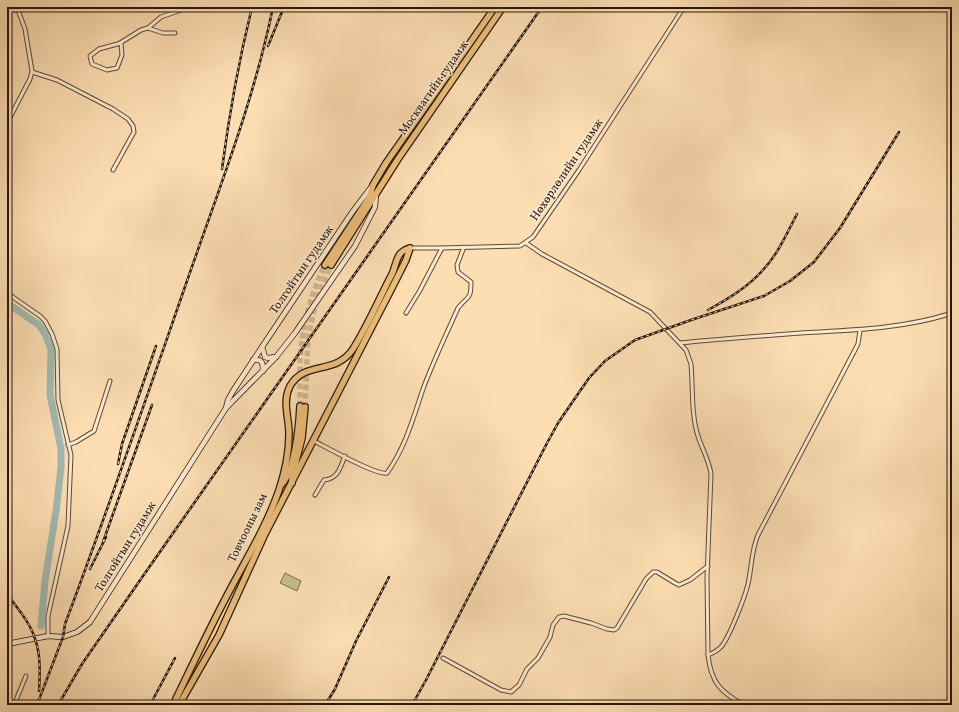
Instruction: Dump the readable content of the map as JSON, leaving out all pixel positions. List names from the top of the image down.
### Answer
{
  "streets": {
    "highway": ["Москвагийн гудамж", "Товчооны зам"],
    "main road": ["Толгойтын гудамж"],
    "street": ["Нөхөрлөлийн гудамж"]
  },
  "crossings": [
    ["Москвагийн гудамж", "Толгойтын гудамж"]
  ]
}
